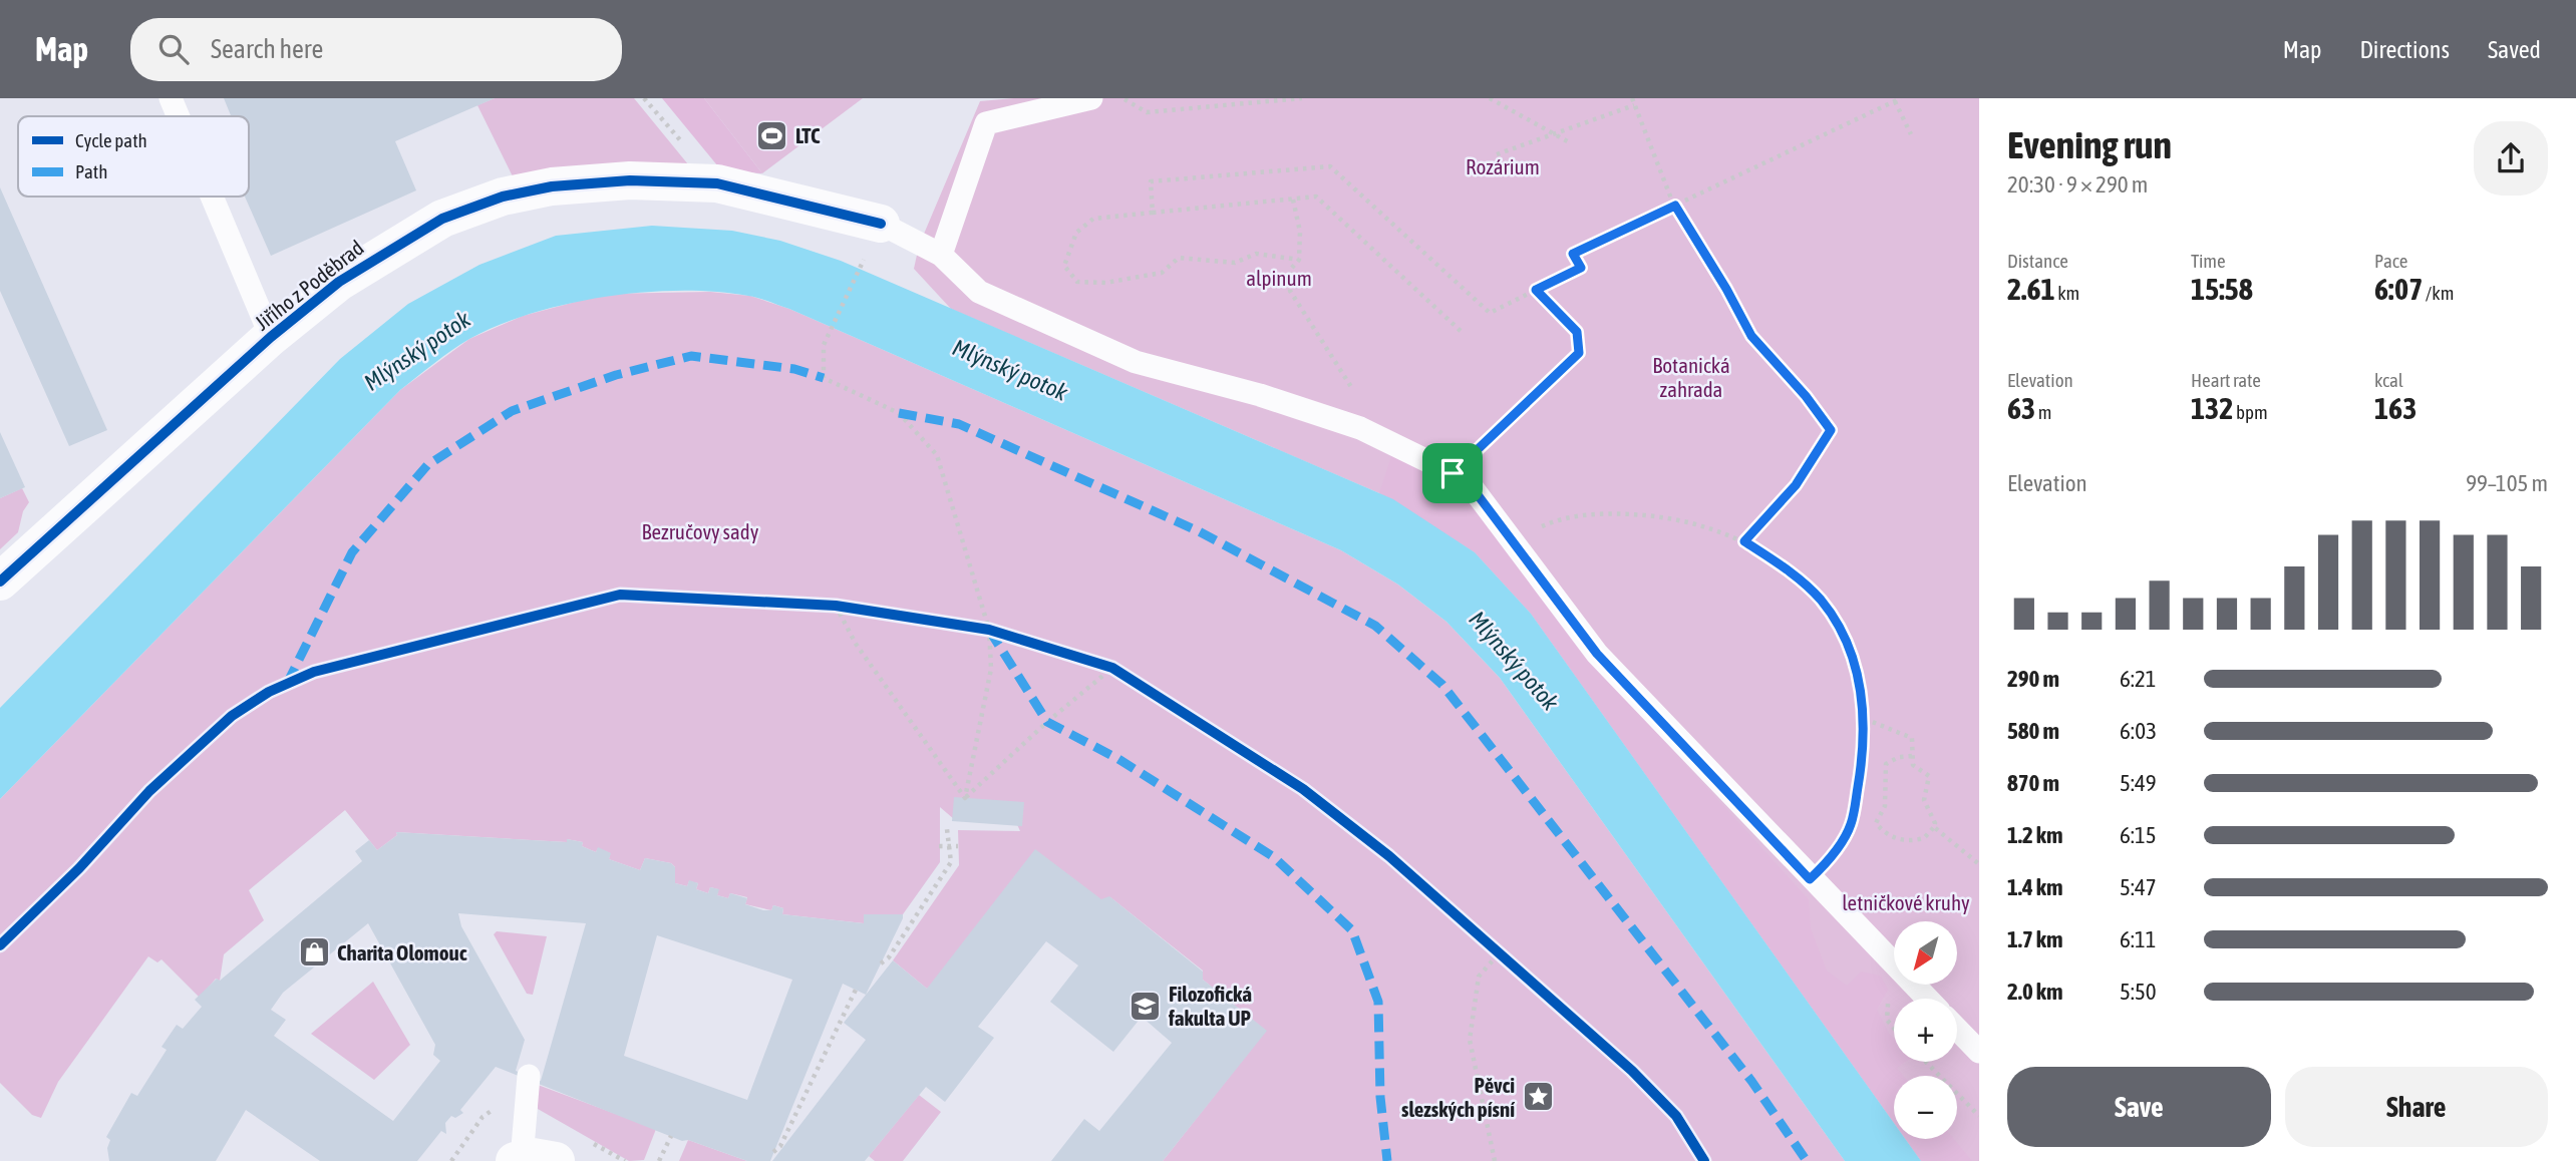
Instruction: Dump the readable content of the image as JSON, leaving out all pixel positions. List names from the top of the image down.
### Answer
{
  "streets": {
    "street": ["Jiřího z Poděbrad"]
  },
  "water": ["Mlýnský potok"],
  "parks": [
    "Rozárium",
    "alpinum",
    "Botanická zahrada",
    "Bezručovy sady",
    "letničkové kruhy"
  ],
  "places": {
    "sports": ["LTC"],
    "shop": ["Charita Olomouc"],
    "school or university": ["Filozofická fakulta UP"],
    "place": ["Pěvci slezských písní"]
  },
  "legend": ["Cycle path", "Path"],
  "north": "bottom left",
  "page": {
    "header": "Map",
    "search": "Search here",
    "nav": ["Map", "Directions", "Saved"],
    "heading": ["Evening run", "20:30 · 9 × 290 m"],
    "stats": [
      ["Distance", "2.61 km"],
      ["Time", "15:58"],
      ["Pace", "6:07 /km"],
      ["Elevation", "63 m"],
      ["Heart rate", "132 bpm"],
      ["kcal", "163"]
    ],
    "chart": ["Elevation", "99–105 m"],
    "list": [
      {
        "name": "290 m",
        "note": "6:21"
      },
      {
        "name": "580 m",
        "note": "6:03"
      },
      {
        "name": "870 m",
        "note": "5:49"
      },
      {
        "name": "1.2 km",
        "note": "6:15"
      },
      {
        "name": "1.4 km",
        "note": "5:47"
      },
      {
        "name": "1.7 km",
        "note": "6:11"
      },
      {
        "name": "2.0 km",
        "note": "5:50"
      }
    ],
    "map_buttons": ["+", "−"],
    "buttons": ["Save", "Share"]
  }
}
